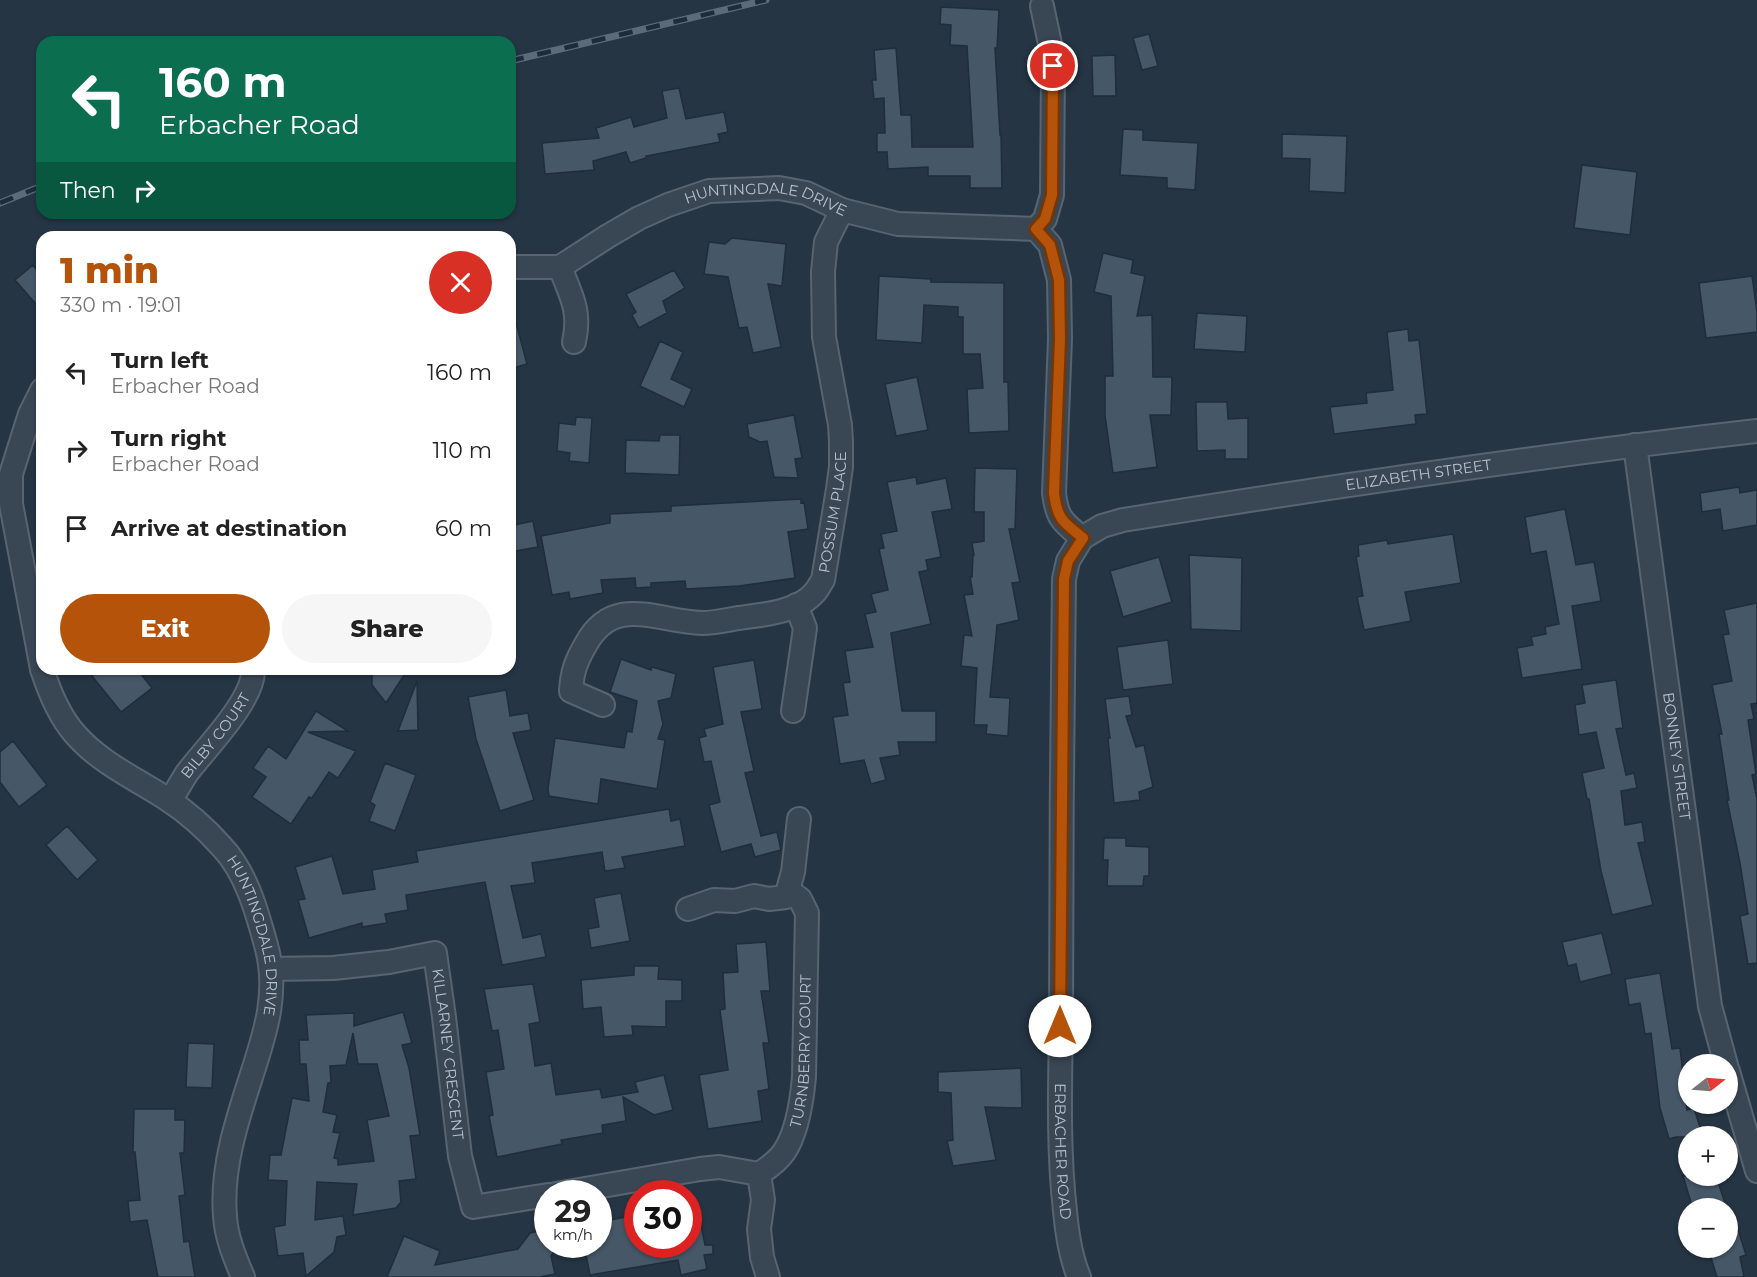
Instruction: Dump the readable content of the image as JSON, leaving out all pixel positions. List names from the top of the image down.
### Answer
{
  "streets": {
    "street": [
      "HUNTINGDALE DRIVE",
      "ELIZABETH STREET",
      "POSSUM PLACE",
      "BILBY COURT",
      "BONNEY STREET",
      "TURNBERRY COURT",
      "KILLARNEY CRESCENT",
      "ERBACHER ROAD"
    ]
  },
  "crossings": [
    ["HUNTINGDALE DRIVE", "POSSUM PLACE"],
    ["HUNTINGDALE DRIVE", "BILBY COURT"],
    ["HUNTINGDALE DRIVE", "KILLARNEY CRESCENT"],
    ["ELIZABETH STREET", "BONNEY STREET"],
    ["ELIZABETH STREET", "ERBACHER ROAD"]
  ],
  "north": "right",
  "page": {
    "turn": ["160 m", "Erbacher Road"],
    "then": "Then",
    "heading": ["1 min", "330 m · 19:01"],
    "list": [
      {
        "name": "Turn left",
        "note": "Erbacher Road",
        "value": "160 m"
      },
      {
        "name": "Turn right",
        "note": "Erbacher Road",
        "value": "110 m"
      },
      {
        "name": "Arrive at destination",
        "value": "60 m"
      }
    ],
    "buttons": ["Exit", "Share"],
    "map_buttons": ["+", "−"],
    "speed": "29 km/h",
    "limit": "30"
  }
}
